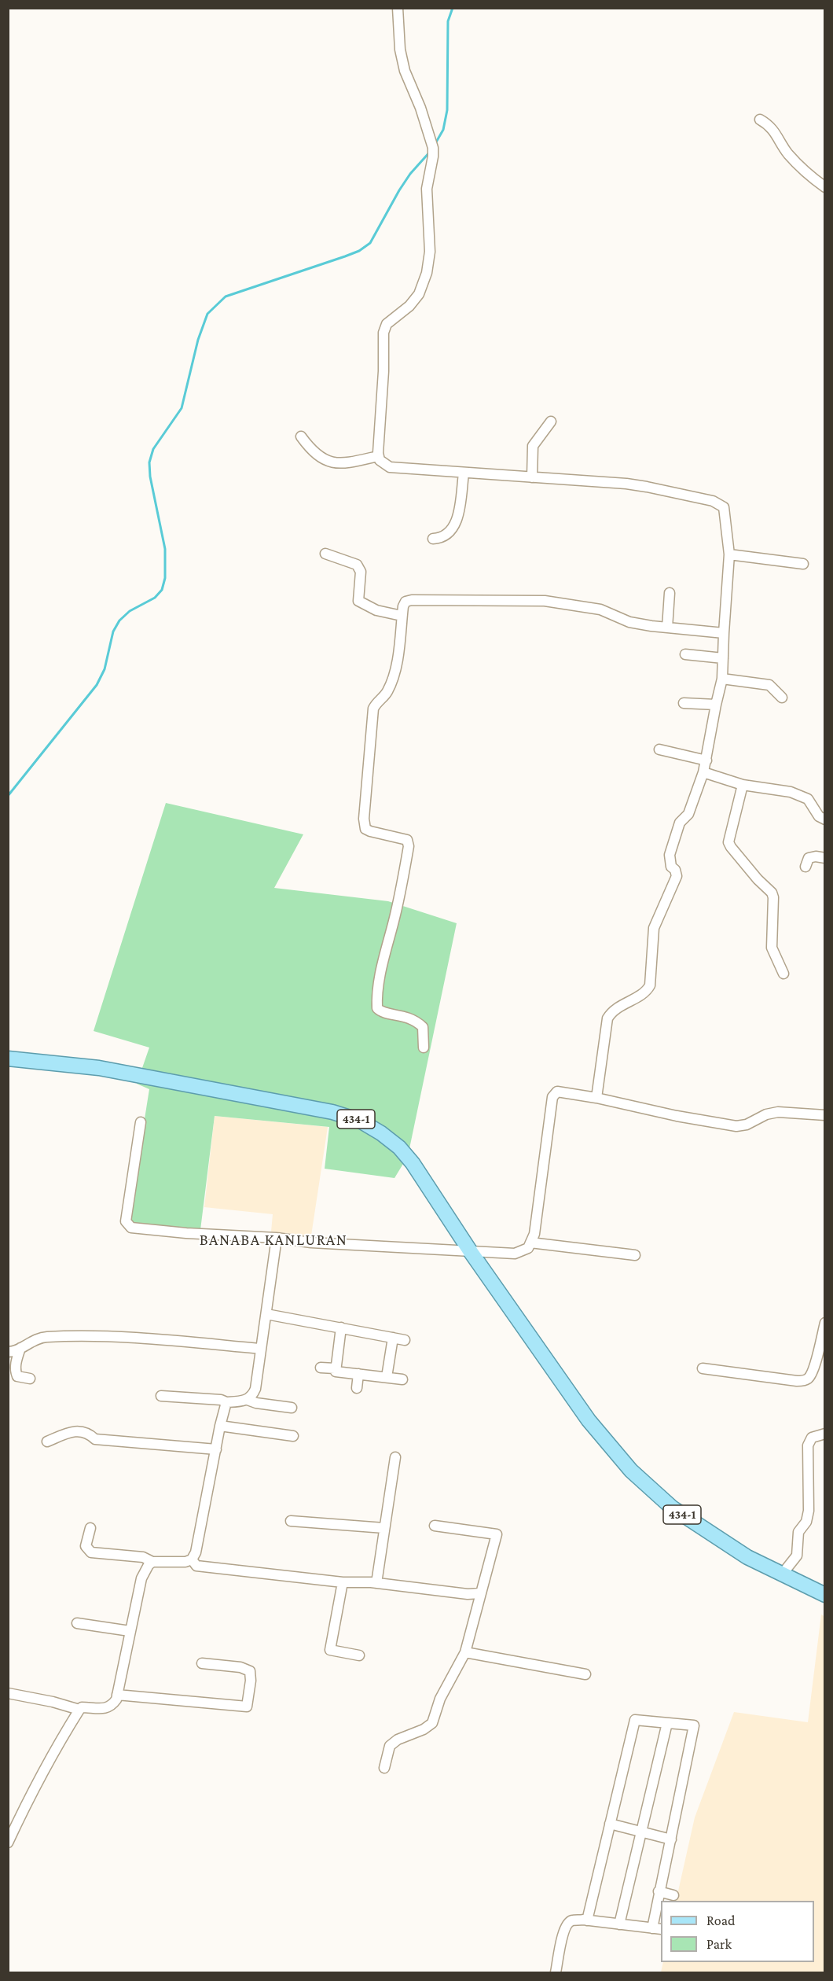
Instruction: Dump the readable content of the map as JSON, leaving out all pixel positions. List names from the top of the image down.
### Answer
{
  "streets": {
    "main road": ["434-1"]
  },
  "districts": ["BANABA KANLURAN"],
  "legend": ["Road", "Park"]
}
